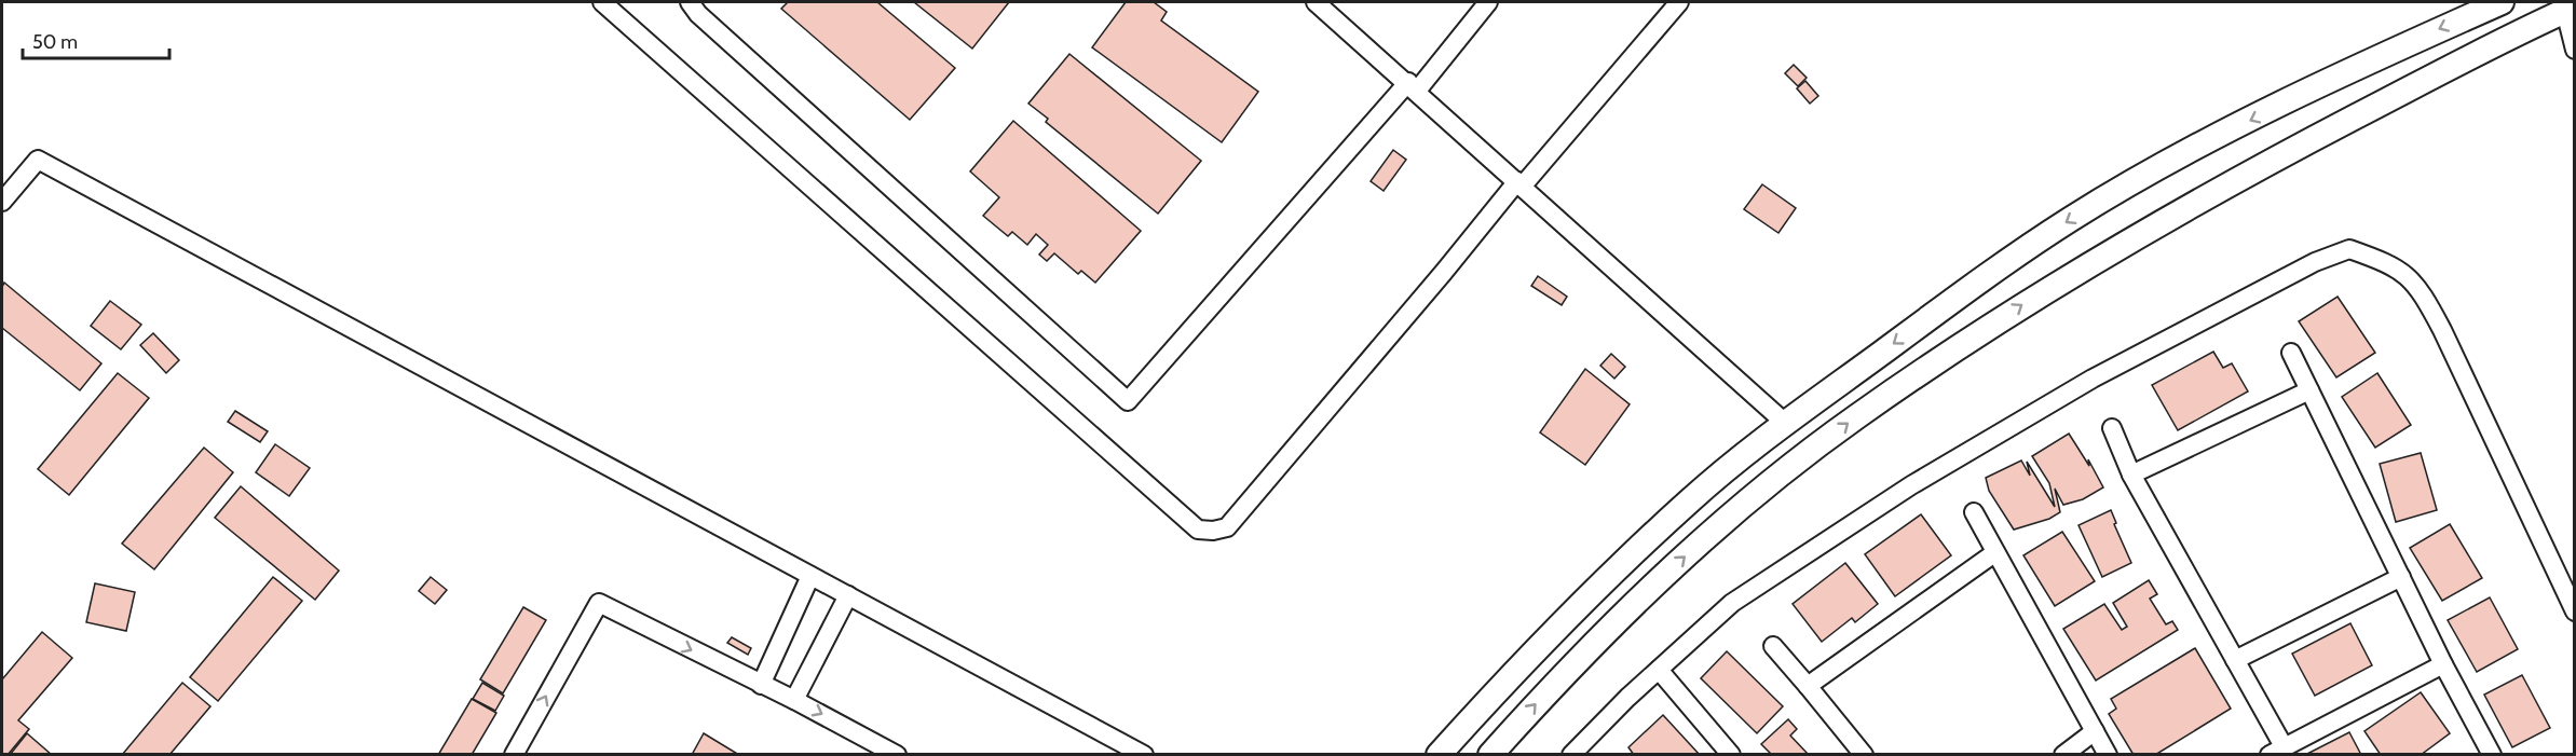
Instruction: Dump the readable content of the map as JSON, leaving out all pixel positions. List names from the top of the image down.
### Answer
{
  "scale_bar": "50 m"
}
